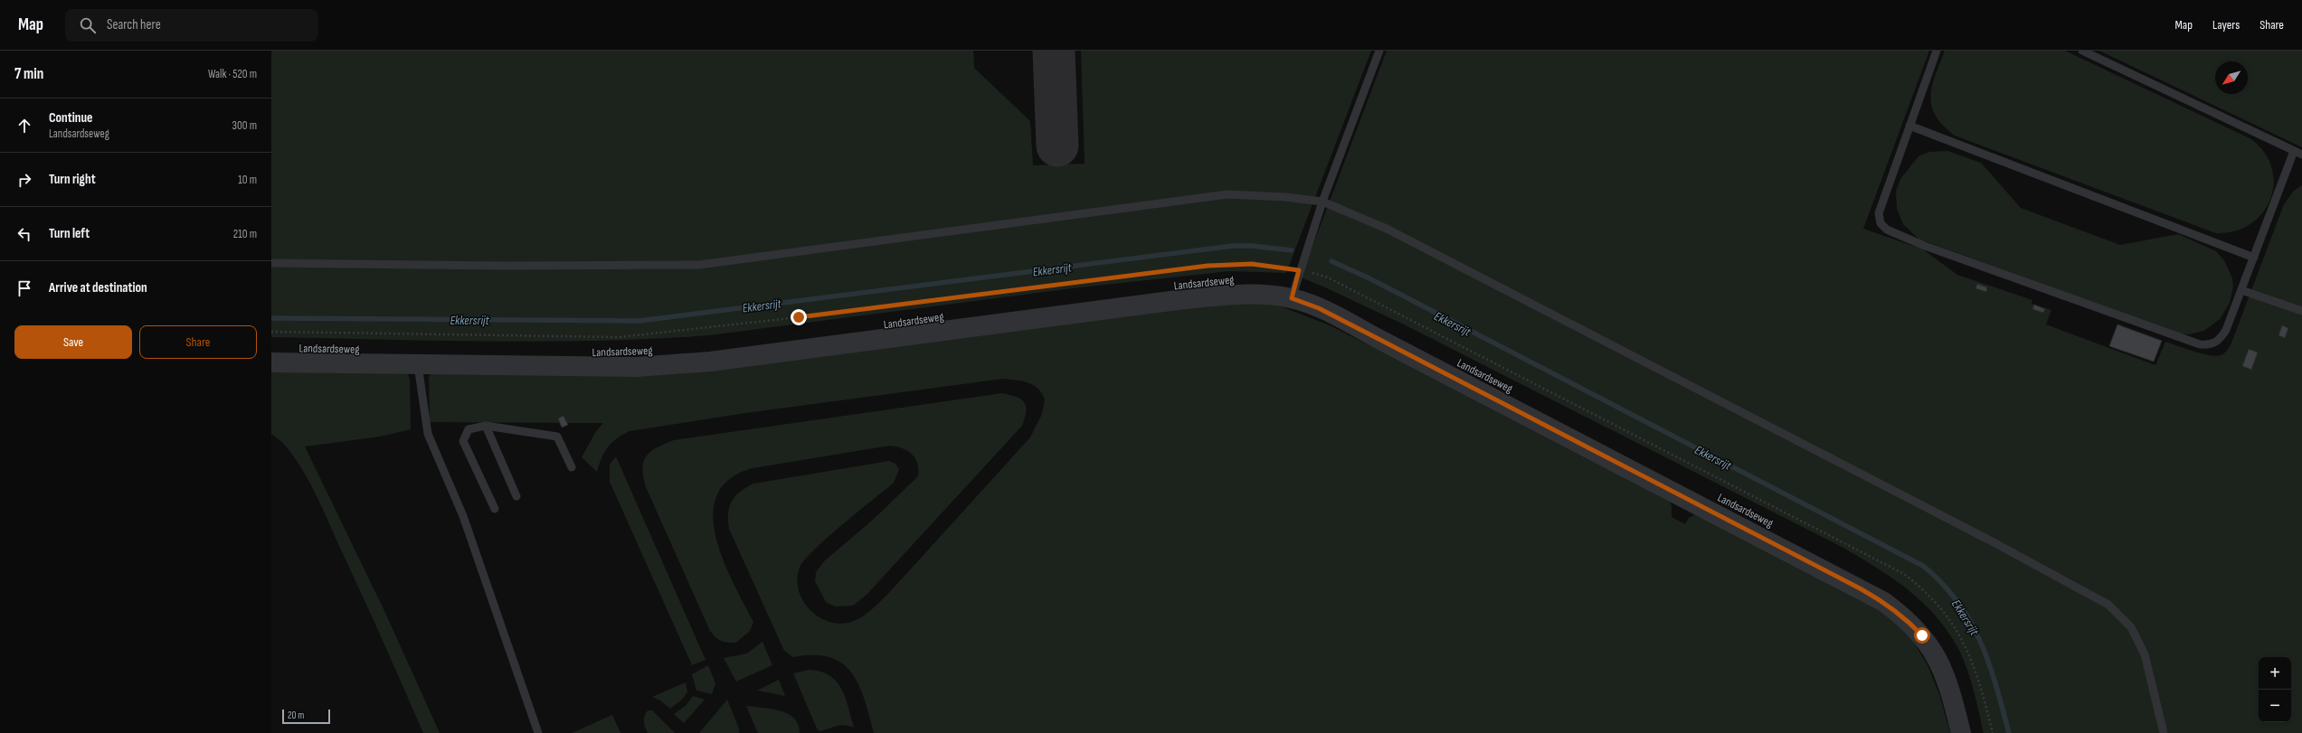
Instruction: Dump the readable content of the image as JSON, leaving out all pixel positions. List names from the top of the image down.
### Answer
{
  "streets": {
    "street": ["Landsardseweg"]
  },
  "water": ["Ekkersrijt"],
  "scale_bar": "20 m",
  "north": "bottom left",
  "page": {
    "header": "Map",
    "search": "Search here",
    "nav": ["Map", "Layers", "Share"],
    "heading": ["7 min", "Walk · 520 m"],
    "list": [
      ["Continue", "Landsardseweg", "300 m"],
      ["Turn right", "10 m"],
      ["Turn left", "210 m"],
      "Arrive at destination"
    ],
    "buttons": ["Save", "Share"],
    "map_buttons": ["+", "−"],
    "scale": "20 m"
  }
}
